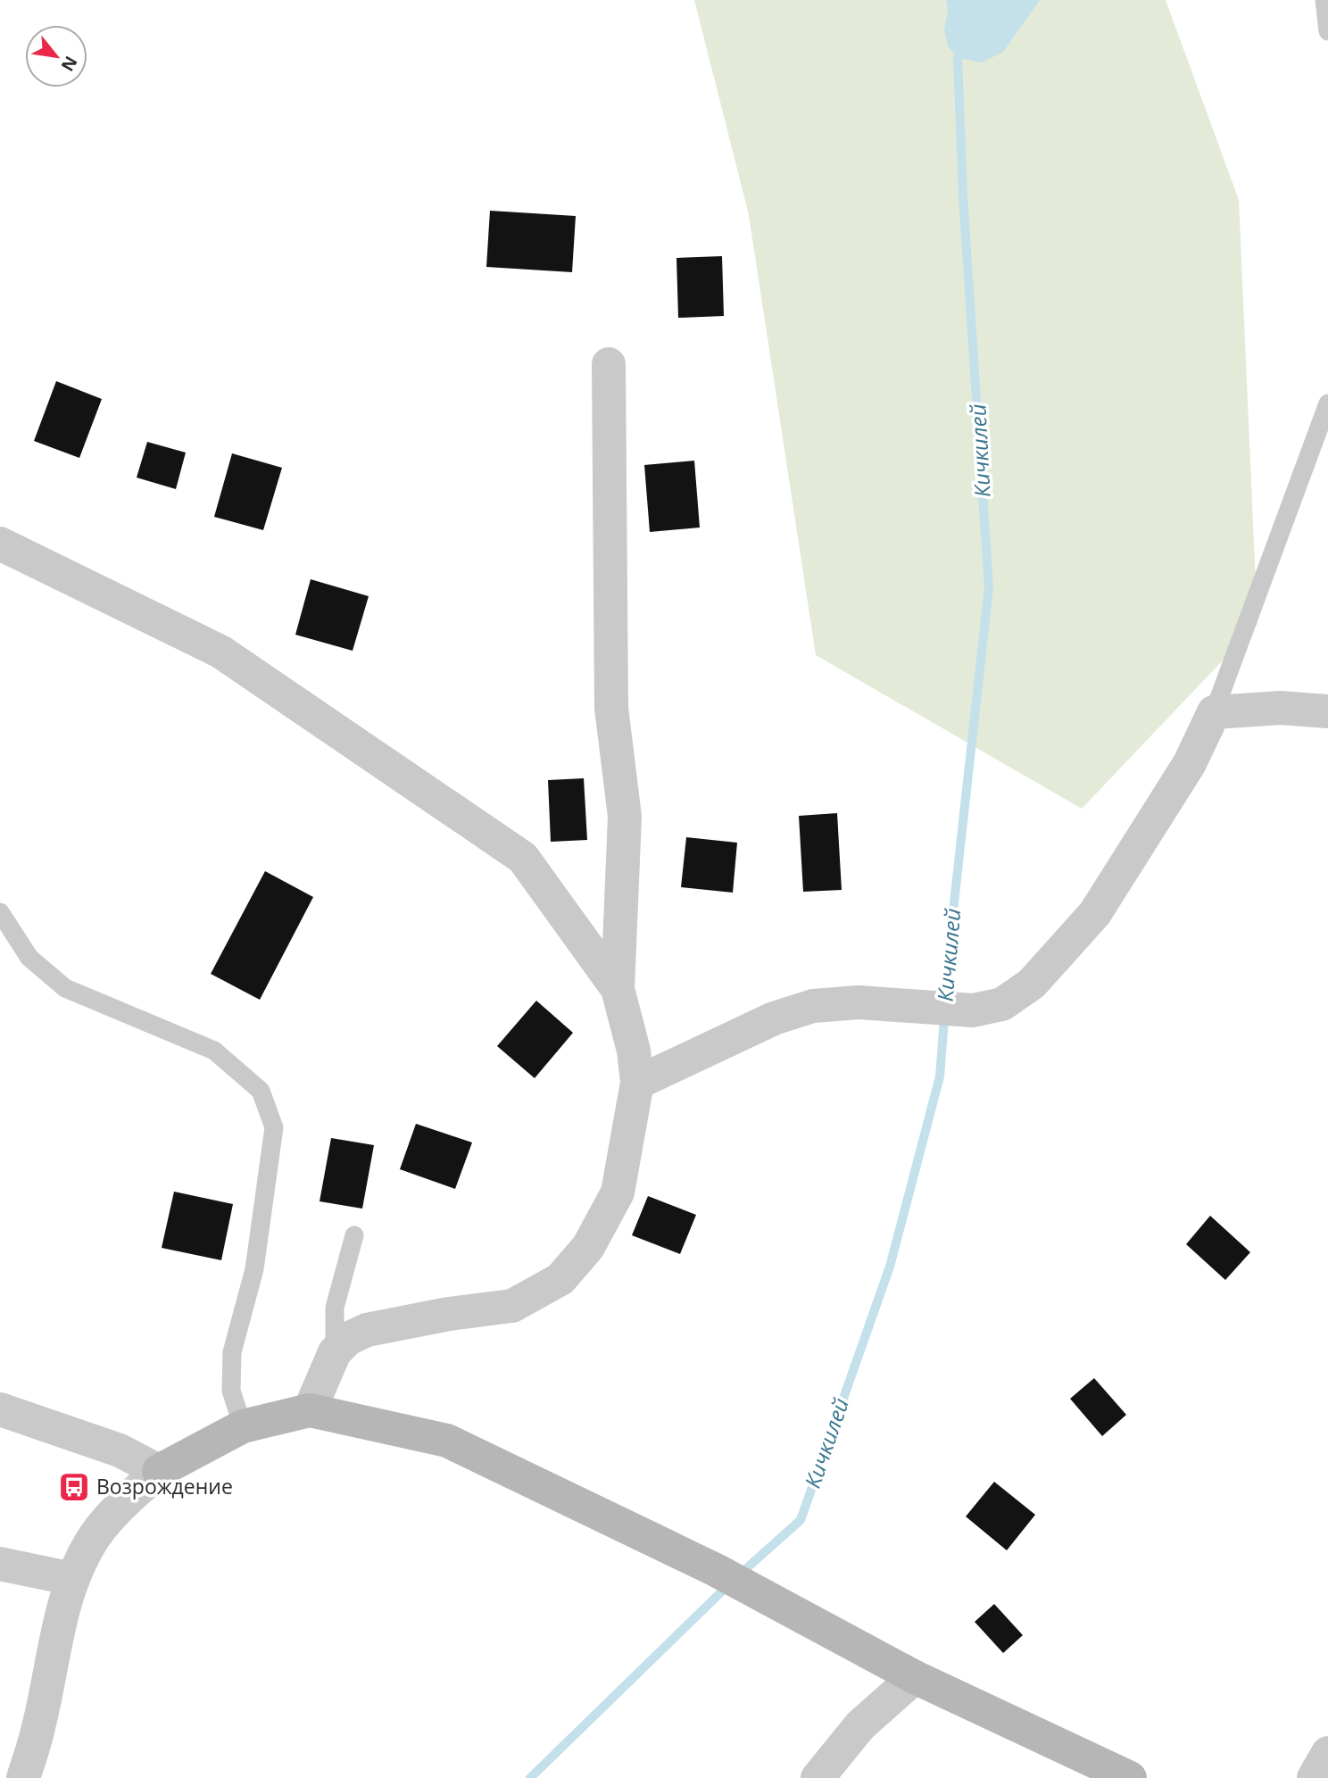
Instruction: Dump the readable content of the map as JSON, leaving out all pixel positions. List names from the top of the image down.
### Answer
{
  "water": ["Кичкилей"],
  "places": {
    "bus stop": ["Возрождение"]
  },
  "north": "bottom right"
}
